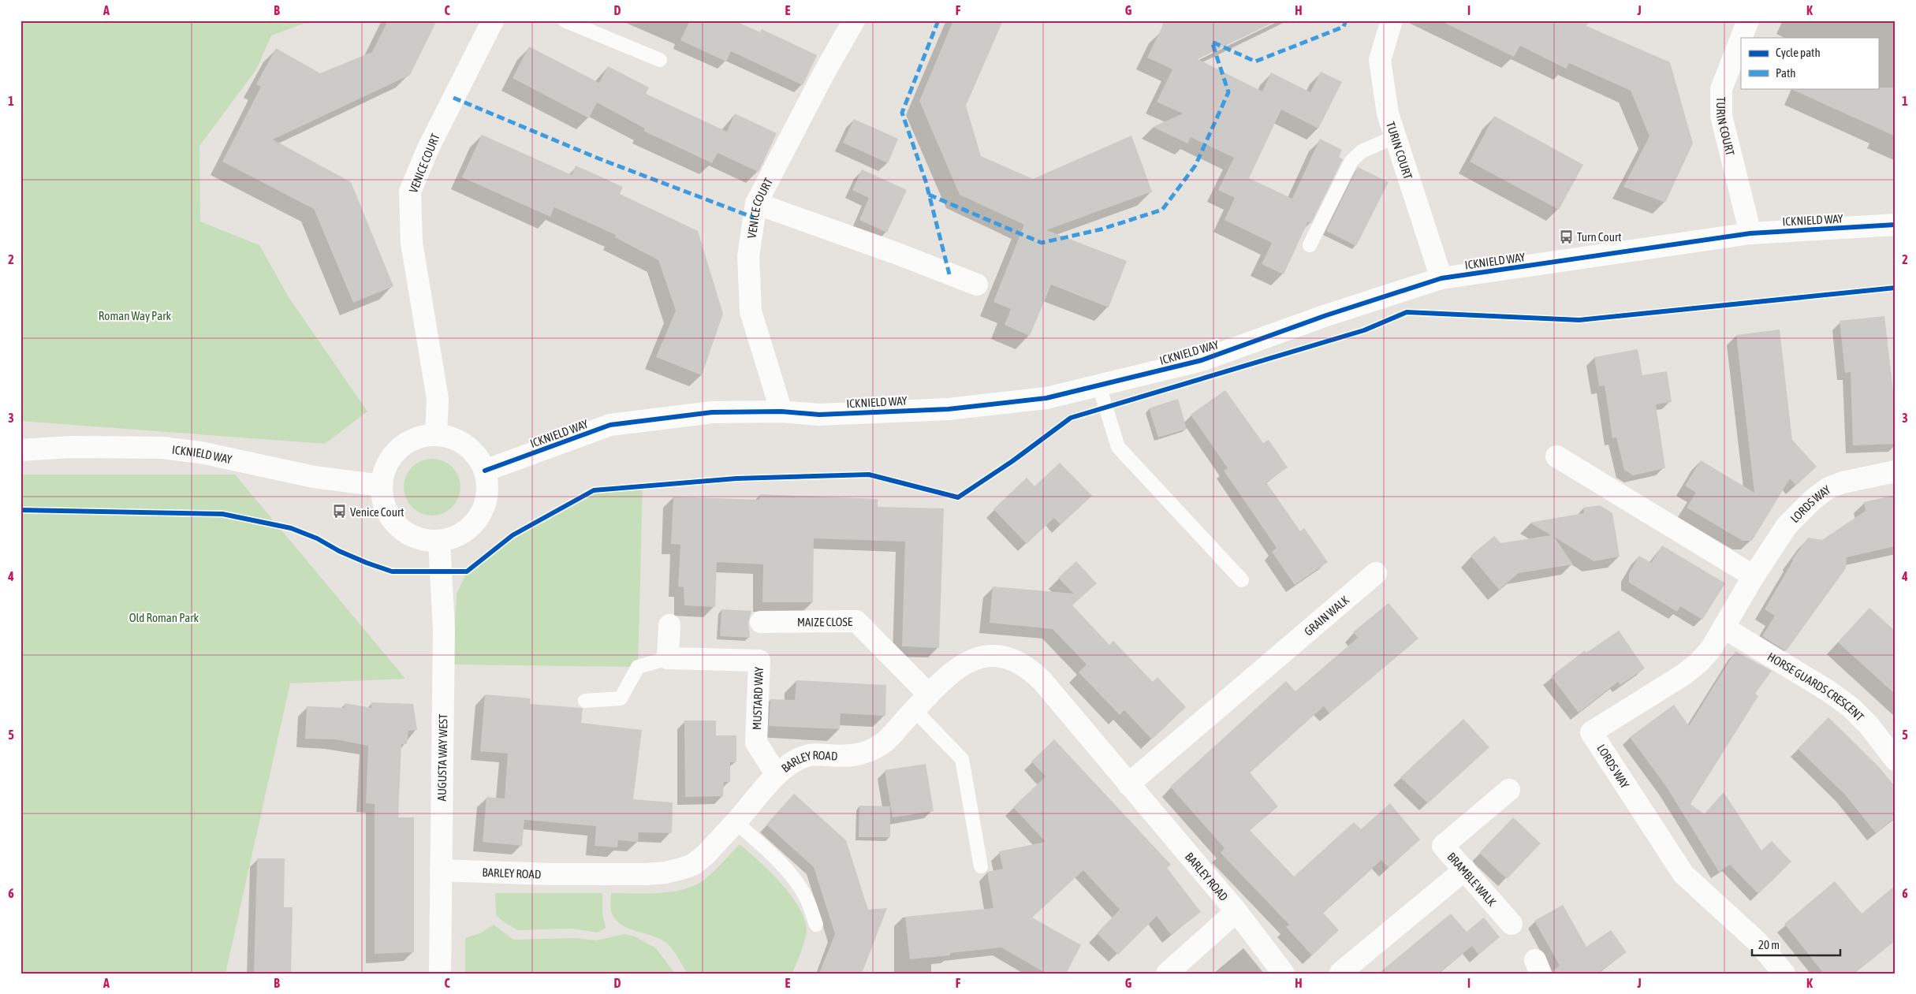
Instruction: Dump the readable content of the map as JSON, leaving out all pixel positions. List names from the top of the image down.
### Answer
{
  "streets": {
    "street": [
      "TURIN COURT",
      "VENICE COURT",
      "ICKNIELD WAY",
      "LORDS WAY",
      "GRAIN WALK",
      "MAIZE CLOSE",
      "HORSE GUARDS CRESCENT",
      "MUSTARD WAY",
      "AUGUSTA WAY WEST",
      "BARLEY ROAD",
      "BRAMBLE WALK"
    ]
  },
  "crossings": [
    ["TURIN COURT", "ICKNIELD WAY"],
    ["VENICE COURT", "ICKNIELD WAY"],
    ["VENICE COURT", "AUGUSTA WAY WEST"],
    ["ICKNIELD WAY", "AUGUSTA WAY WEST"],
    ["LORDS WAY", "HORSE GUARDS CRESCENT"],
    ["GRAIN WALK", "BARLEY ROAD"],
    ["MAIZE CLOSE", "BARLEY ROAD"],
    ["MUSTARD WAY", "BARLEY ROAD"],
    ["AUGUSTA WAY WEST", "BARLEY ROAD"]
  ],
  "parks": ["Roman Way Park", "Old Roman Park"],
  "places": {
    "bus stop": ["Turn Court", "Venice Court"]
  },
  "legend": ["Cycle path", "Path"],
  "scale_bar": "20 m",
  "grid": {
    "columns": [
      "A",
      "B",
      "C",
      "D",
      "E",
      "F",
      "G",
      "H",
      "I",
      "J",
      "K"
    ],
    "rows": [
      "1",
      "2",
      "3",
      "4",
      "5",
      "6"
    ]
  }
}
